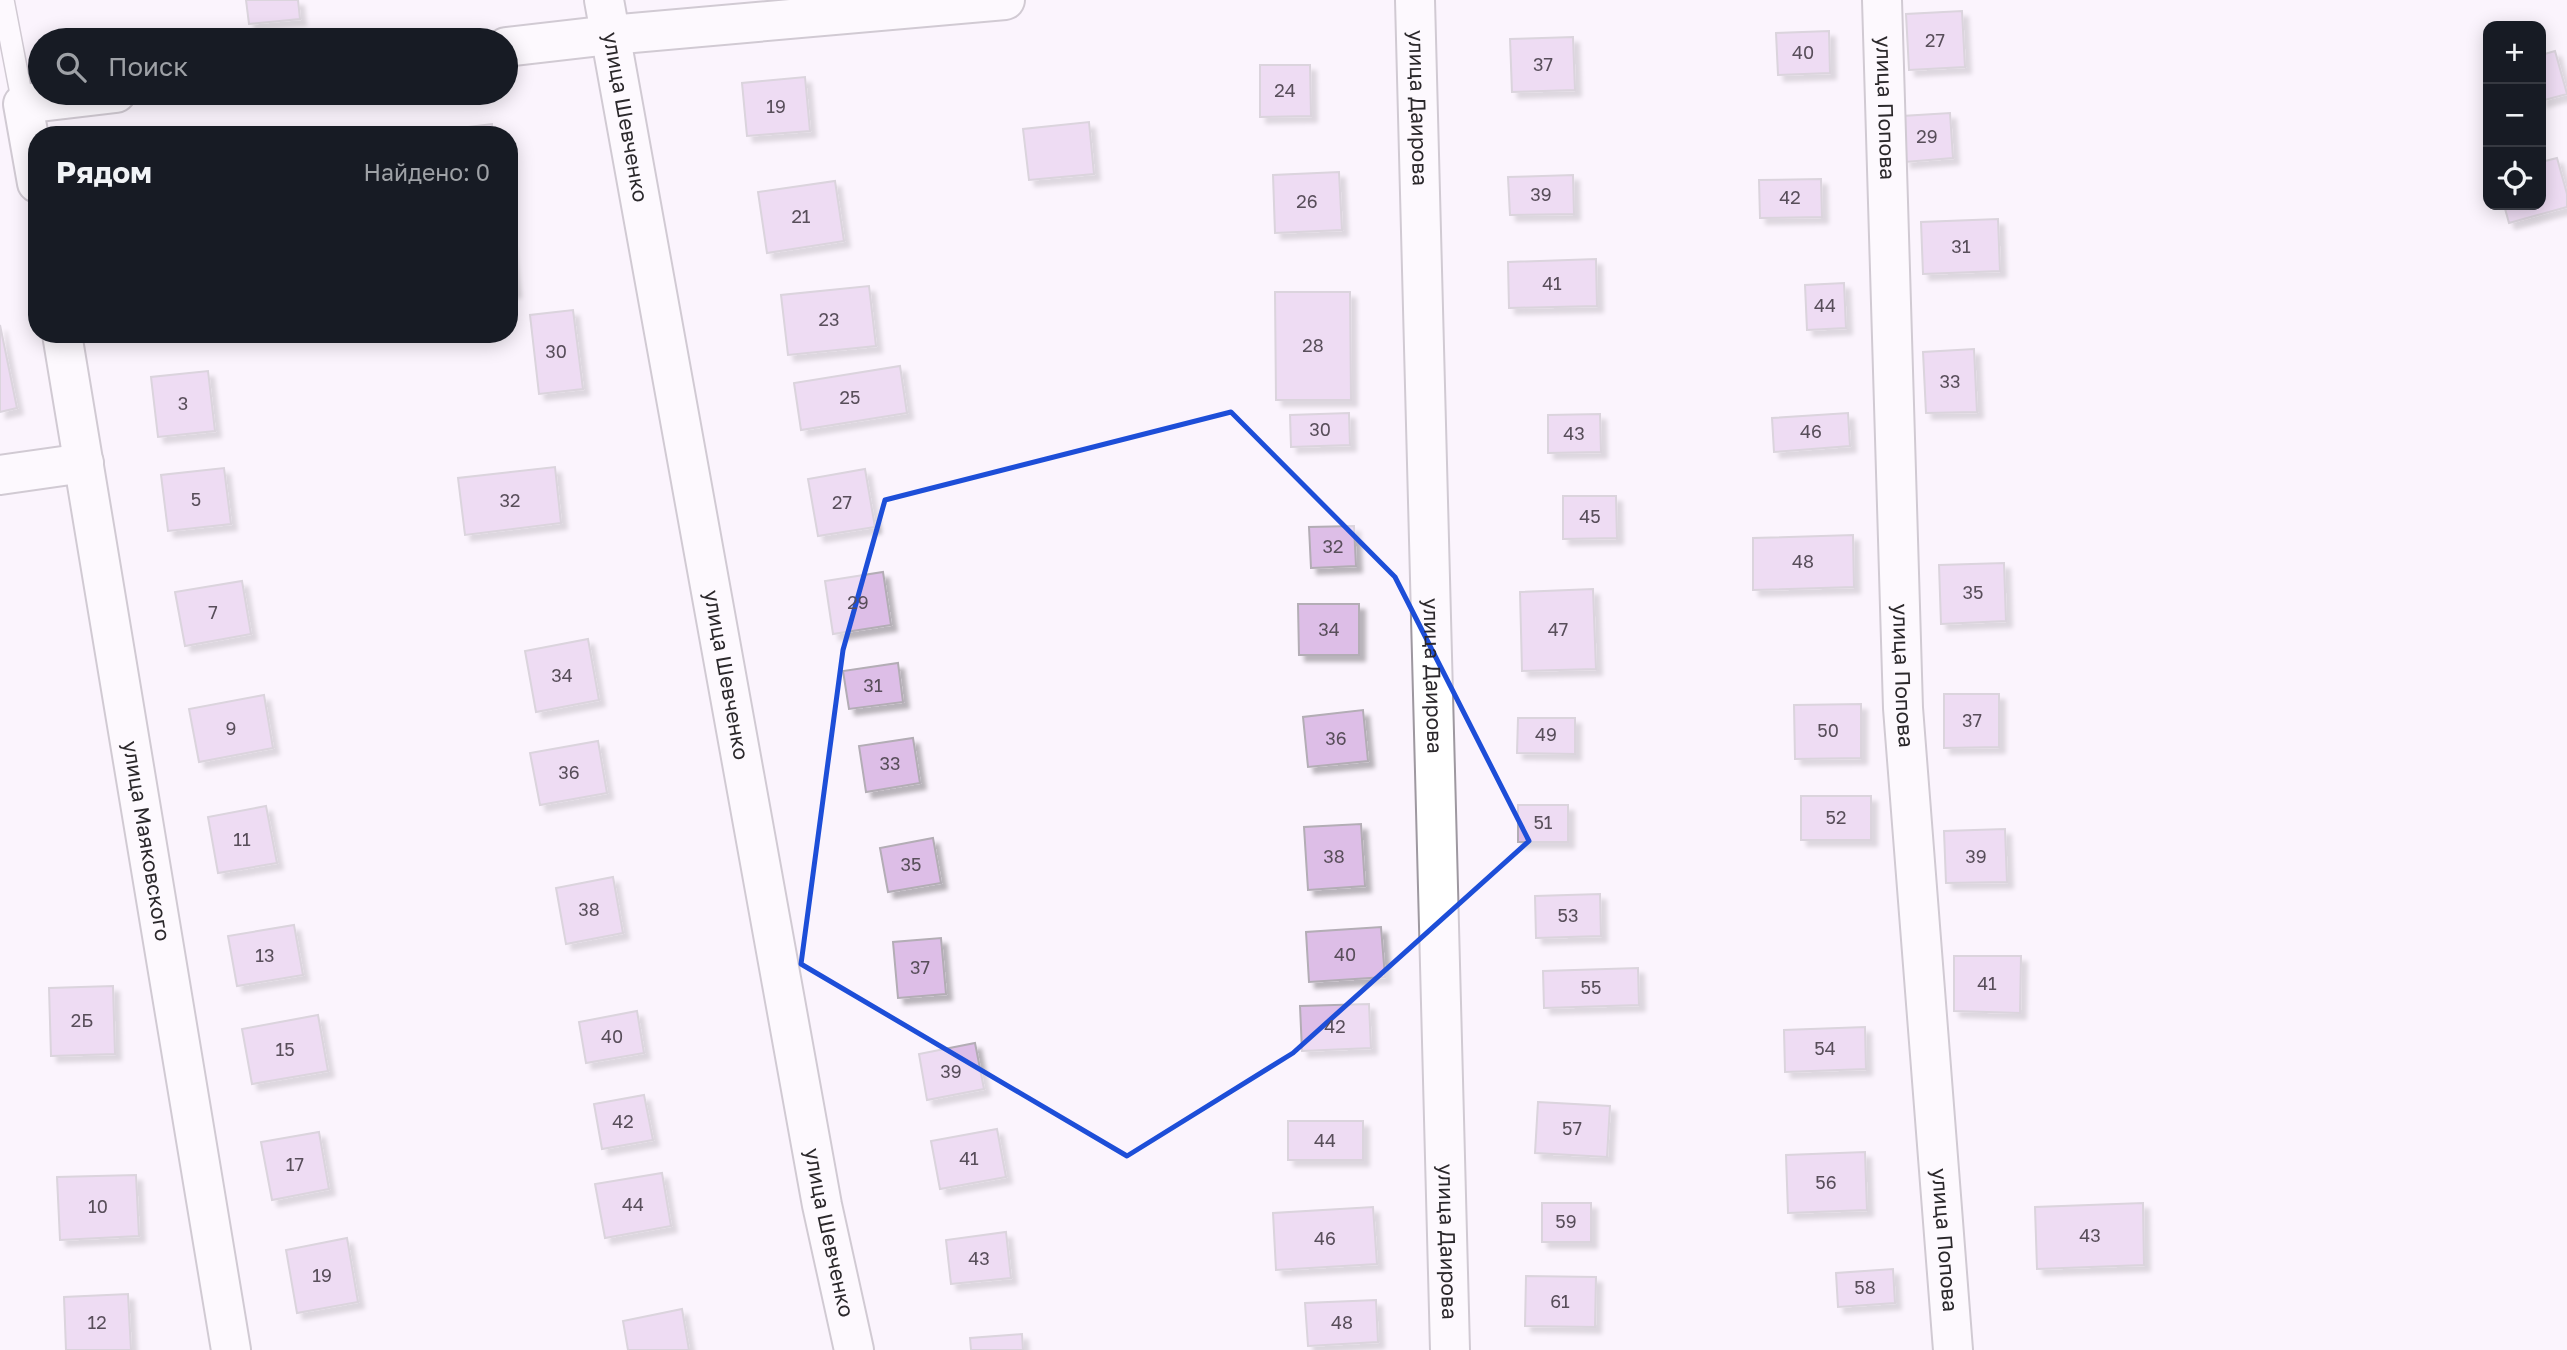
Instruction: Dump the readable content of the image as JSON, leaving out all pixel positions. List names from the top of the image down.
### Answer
{
  "streets": {
    "street": [
      "улица Даирова",
      "улица Попова",
      "улица Шевченко",
      "улица Маяковского"
    ]
  },
  "house_numbers": [
    "27",
    "40",
    "37",
    "24",
    "19",
    "29",
    "39",
    "42",
    "26",
    "21",
    "31",
    "41",
    "44",
    "23",
    "28",
    "30",
    "33",
    "25",
    "3",
    "30",
    "46",
    "43",
    "5",
    "32",
    "27",
    "45",
    "32",
    "48",
    "35",
    "29",
    "7",
    "34",
    "47",
    "34",
    "31",
    "37",
    "9",
    "50",
    "49",
    "36",
    "33",
    "36",
    "52",
    "51",
    "11",
    "38",
    "39",
    "35",
    "38",
    "53",
    "40",
    "13",
    "37",
    "41",
    "55",
    "2Б",
    "42",
    "40",
    "54",
    "15",
    "39",
    "42",
    "57",
    "44",
    "41",
    "17",
    "56",
    "44",
    "10",
    "59",
    "43",
    "46",
    "43",
    "19",
    "58",
    "61",
    "12",
    "48"
  ],
  "page": {
    "map_buttons": ["+", "−"],
    "search": "Поиск",
    "heading": ["Рядом", "Найдено: 0"]
  }
}
